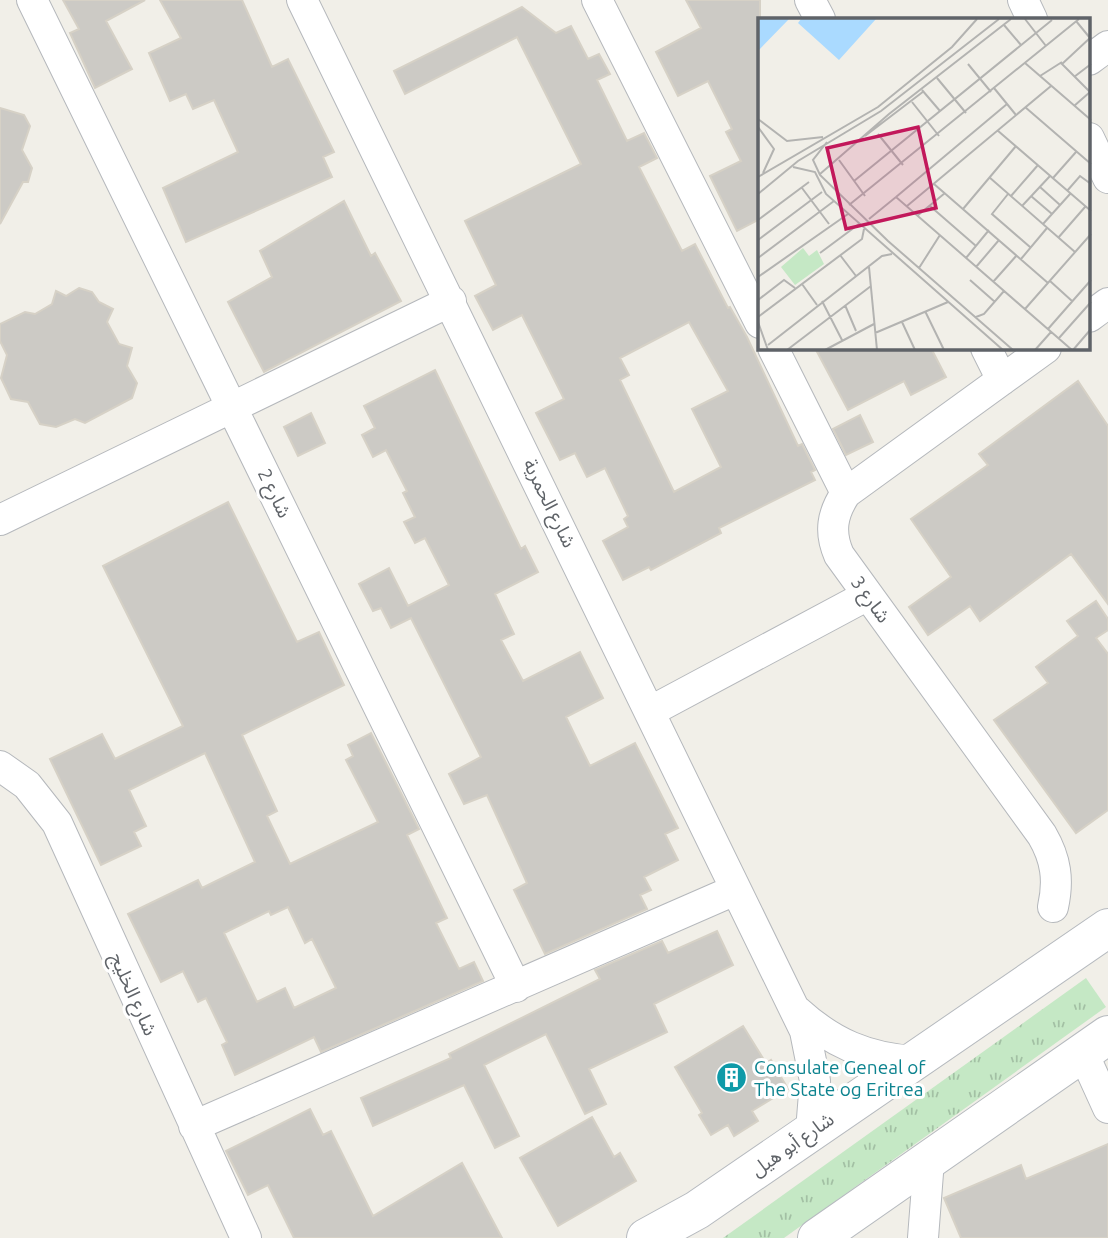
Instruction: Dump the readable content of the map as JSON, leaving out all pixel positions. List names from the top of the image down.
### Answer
{
  "streets": {
    "main road": ["شارع أبو هيل"],
    "street": [
      "شارع 2",
      "شارع الحمرية",
      "شارع 3",
      "شارع الخليج"
    ]
  },
  "crossings": [
    ["شارع الحمرية", "شارع أبو هيل"]
  ],
  "places": {
    "building": ["Consulate Geneal of The State og Eritrea"]
  }
}
